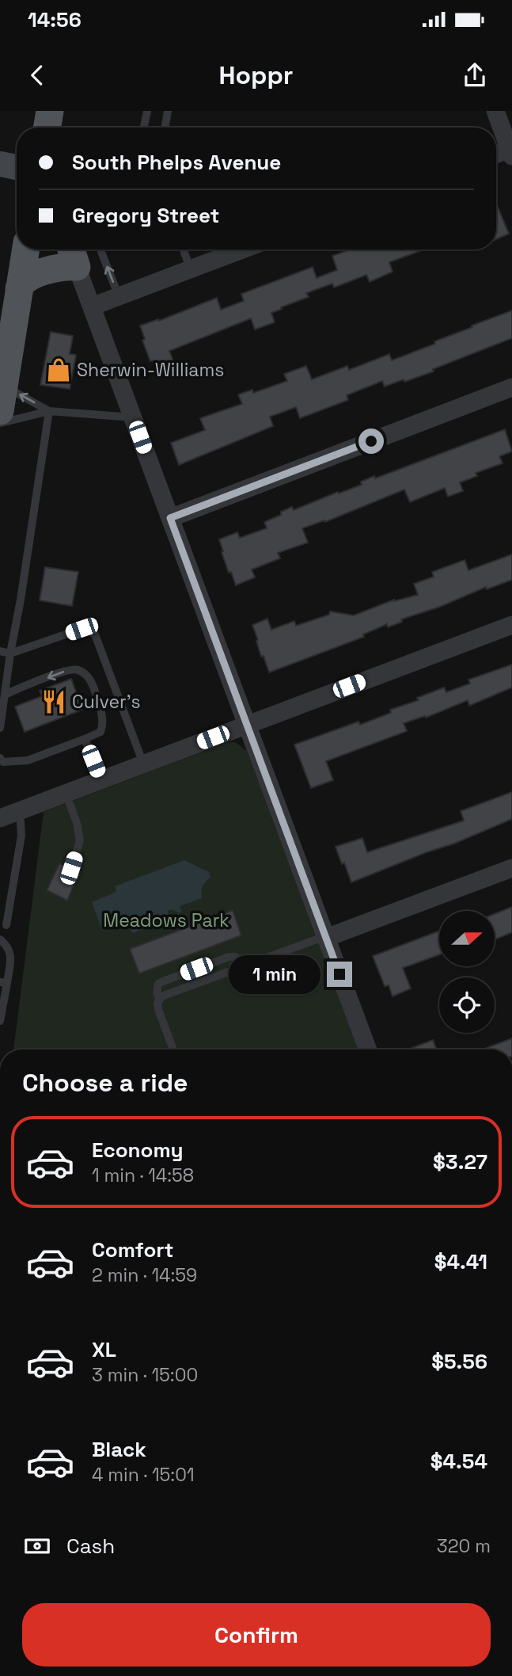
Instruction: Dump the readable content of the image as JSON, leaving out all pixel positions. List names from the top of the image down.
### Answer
{
  "parks": ["Meadows Park"],
  "places": {
    "shop": ["Sherwin-Williams"],
    "restaurant": ["Culver's"]
  },
  "north": "right",
  "page": {
    "status": "14:56",
    "header": "Hoppr",
    "banner": ["South Phelps Avenue", "Gregory Street"],
    "bubble": "1 min",
    "heading": "Choose a ride",
    "list": [
      {
        "name": "Economy",
        "note": "1 min · 14:58",
        "value": "$3.27"
      },
      {
        "name": "Comfort",
        "note": "2 min · 14:59",
        "value": "$4.41"
      },
      {
        "name": "XL",
        "note": "3 min · 15:00",
        "value": "$5.56"
      },
      {
        "name": "Black",
        "note": "4 min · 15:01",
        "value": "$4.54"
      }
    ],
    "pay": ["Cash", "320 m"],
    "buttons": "Confirm"
  }
}
